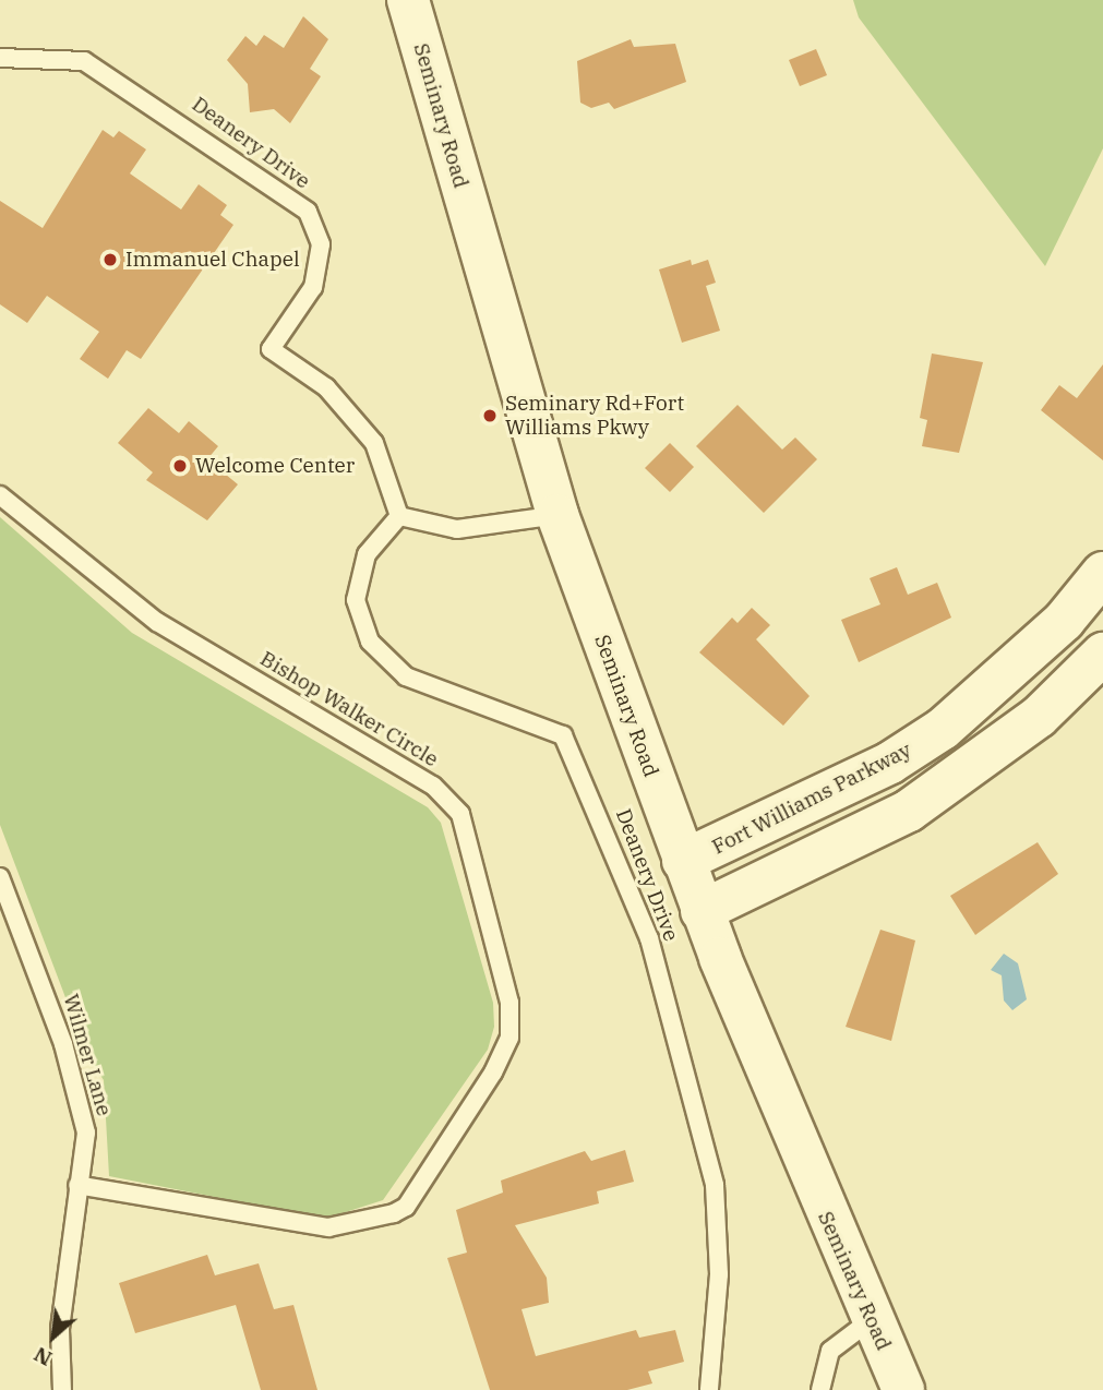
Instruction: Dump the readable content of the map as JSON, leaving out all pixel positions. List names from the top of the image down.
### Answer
{
  "streets": {
    "main road": ["Seminary Road", "Fort Williams Parkway"],
    "lane": ["Deanery Drive", "Bishop Walker Circle", "Wilmer Lane"]
  },
  "crossings": [
    ["Seminary Road", "Fort Williams Parkway"],
    ["Bishop Walker Circle", "Wilmer Lane"]
  ],
  "places": ["Immanuel Chapel", "Seminary Rd+Fort Williams Pkwy", "Welcome Center"],
  "north": "bottom left"
}
